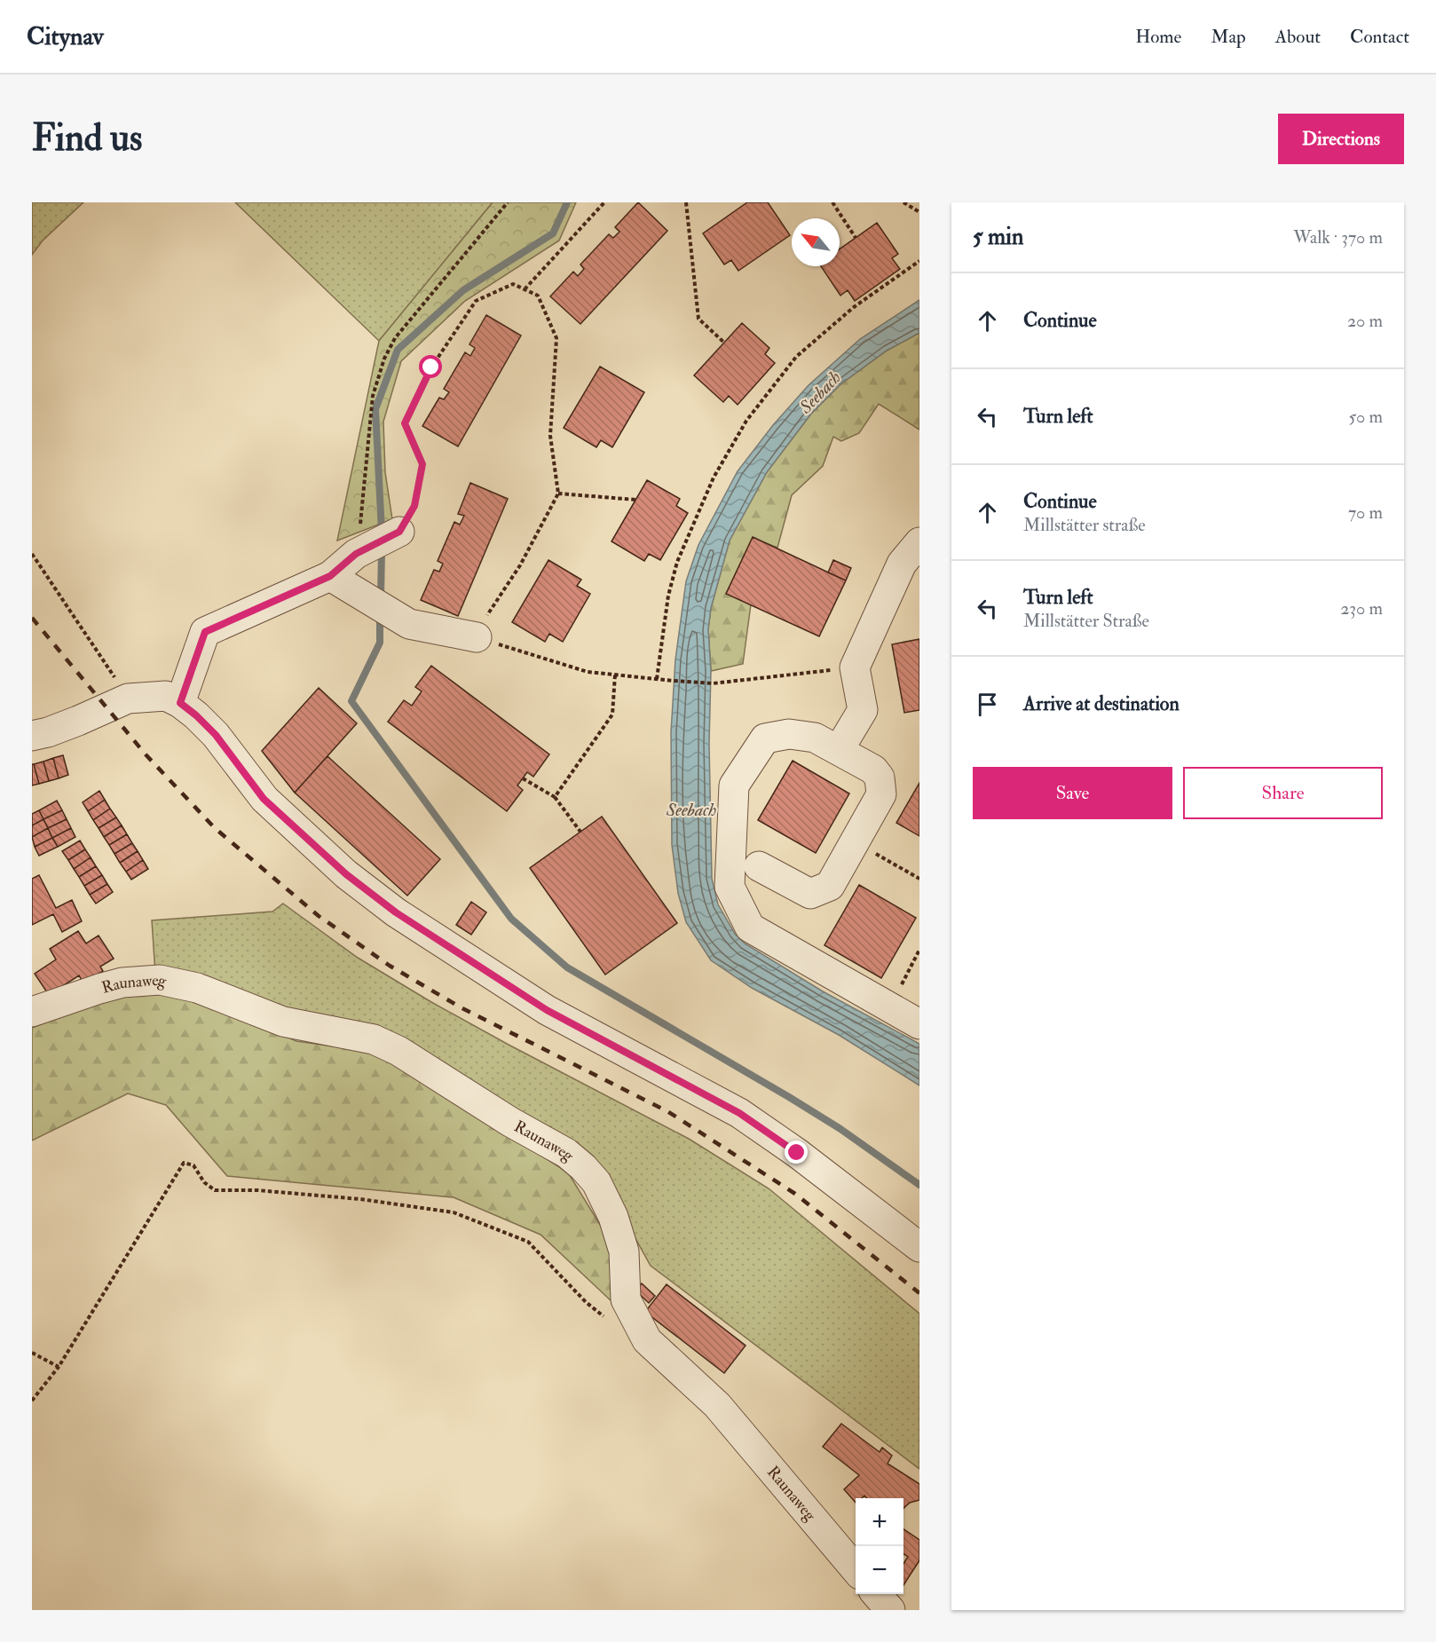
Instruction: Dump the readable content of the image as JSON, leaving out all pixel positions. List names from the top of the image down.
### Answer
{
  "streets": {
    "street": ["Raunaweg"]
  },
  "water": ["Seebach"],
  "north": "top left",
  "page": {
    "header": "Citynav",
    "nav": [
      "Home",
      "Map",
      "About",
      "Contact"
    ],
    "buttons": [
      "Directions",
      ["Save", "Share"]
    ],
    "title": "Find us",
    "heading": ["5 min", "Walk · 370 m"],
    "list": [
      ["Continue", "20 m"],
      ["Turn left", "50 m"],
      ["Continue", "Millstätter straße", "70 m"],
      ["Turn left", "Millstätter Straße", "230 m"],
      "Arrive at destination"
    ],
    "map_buttons": ["+", "−"]
  }
}
